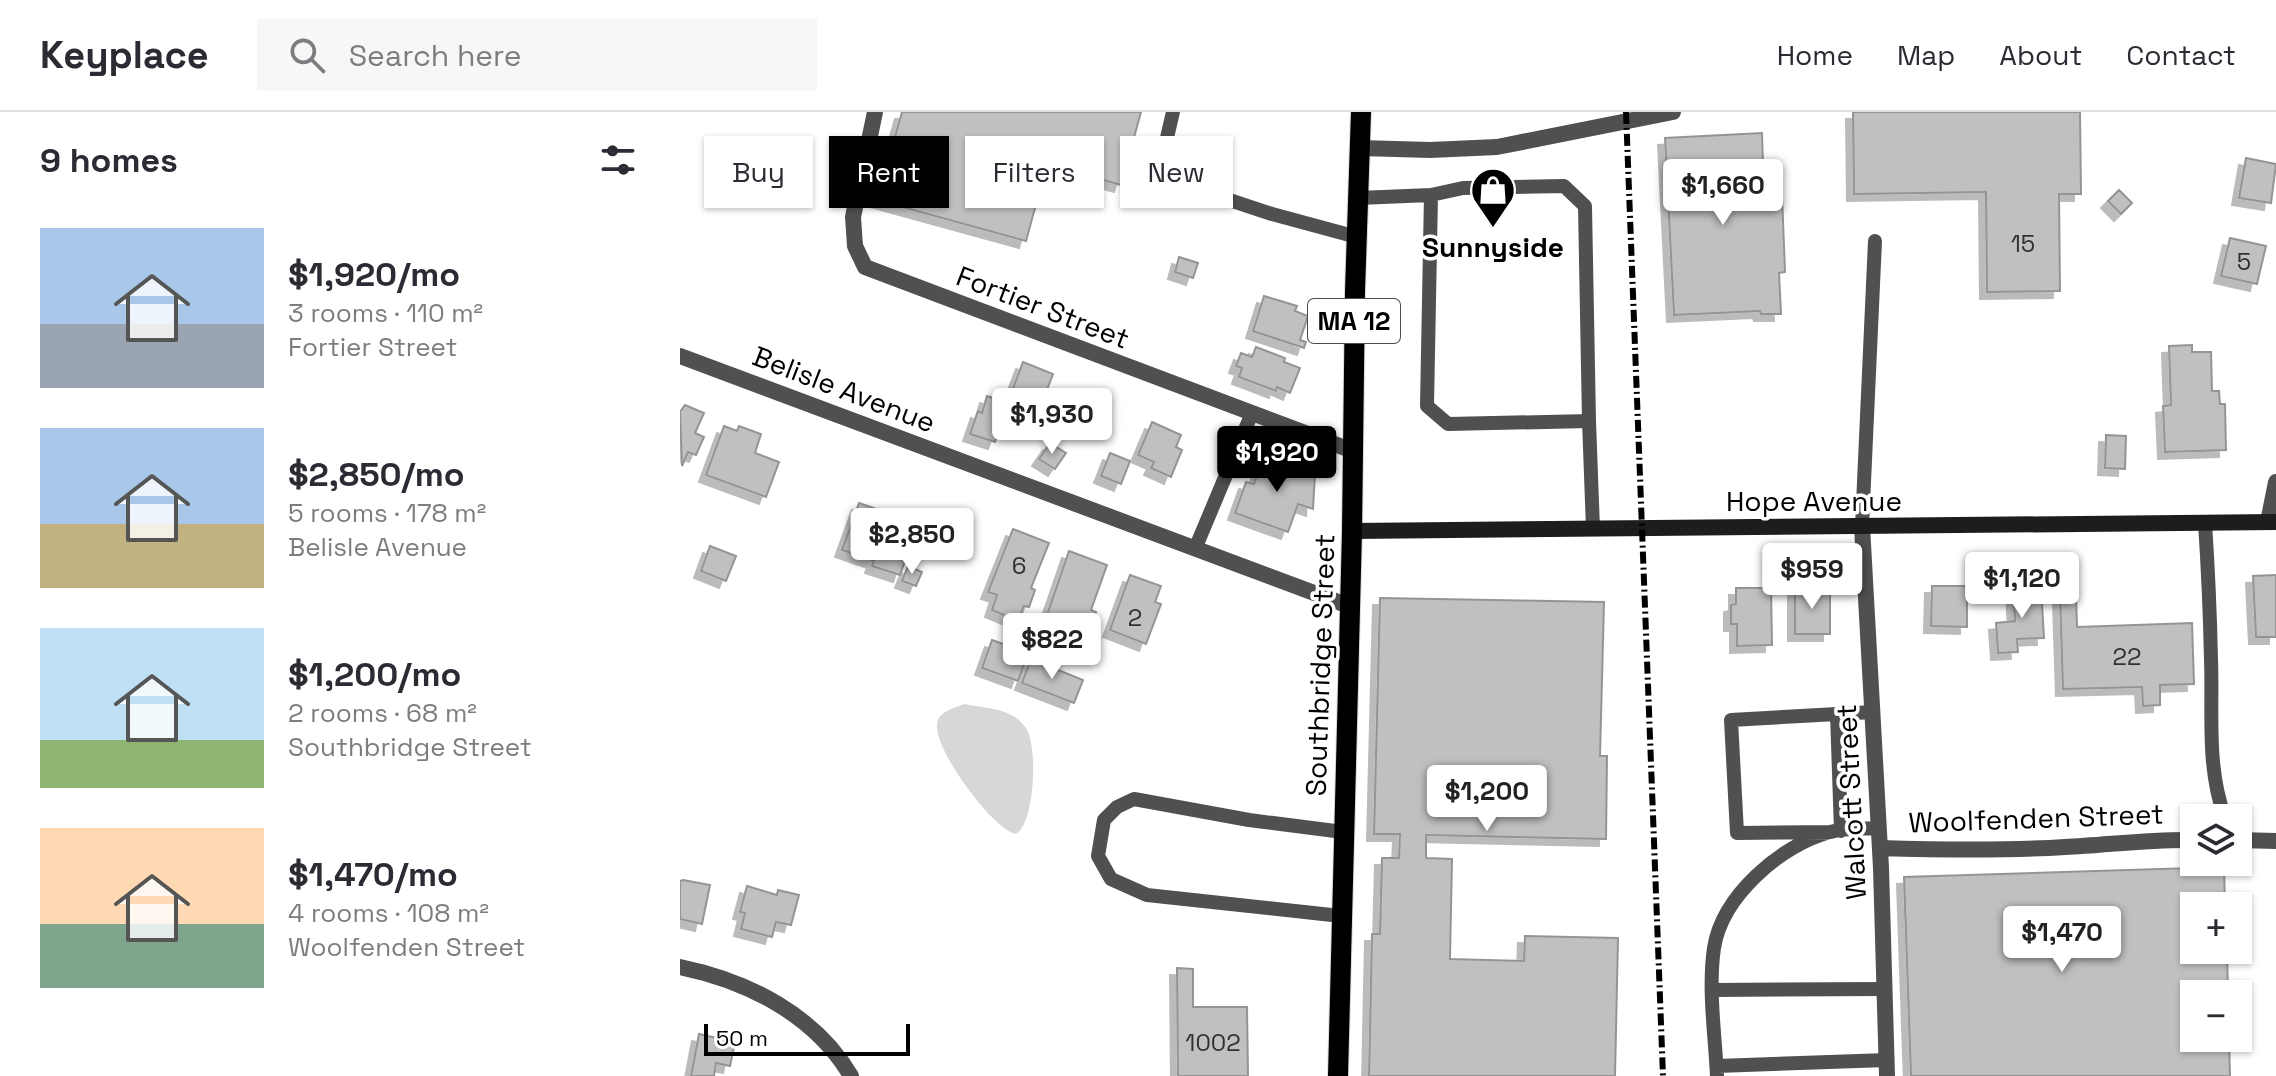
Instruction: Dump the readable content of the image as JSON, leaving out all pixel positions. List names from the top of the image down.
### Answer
{
  "streets": {
    "main road": ["MA 12", "Hope Avenue", "Southbridge Street"],
    "street": [
      "Fortier Street",
      "Belisle Avenue",
      "Walcott Street",
      "Woolfenden Street"
    ]
  },
  "crossings": [
    ["Fortier Street", "Southbridge Street"],
    ["Belisle Avenue", "Southbridge Street"],
    ["Hope Avenue", "Southbridge Street"],
    ["Hope Avenue", "Walcott Street"],
    ["Walcott Street", "Woolfenden Street"]
  ],
  "places": {
    "shop": ["Sunnyside"]
  },
  "house_numbers": [
    "15",
    "5",
    "6",
    "2",
    "22",
    "1002"
  ],
  "scale_bar": "50 m",
  "page": {
    "header": "Keyplace",
    "search": "Search here",
    "nav": [
      "Home",
      "Map",
      "About",
      "Contact"
    ],
    "heading": "9 homes",
    "chip": [
      "Buy",
      "Rent",
      "Filters",
      "New"
    ],
    "price": [
      "$1,660",
      "$1,930",
      "$1,920",
      "$2,850",
      "$959",
      "$1,120",
      "$822",
      "$1,200",
      "$1,470"
    ],
    "list": [
      {
        "name": "$1,920/mo",
        "note": "3 rooms · 110 m² · Fortier Street"
      },
      {
        "name": "$2,850/mo",
        "note": "5 rooms · 178 m² · Belisle Avenue"
      },
      {
        "name": "$1,200/mo",
        "note": "2 rooms · 68 m² · Southbridge Street"
      },
      {
        "name": "$1,470/mo",
        "note": "4 rooms · 108 m² · Woolfenden Street"
      }
    ],
    "map_buttons": ["+", "−"],
    "scale": "50 m"
  }
}
